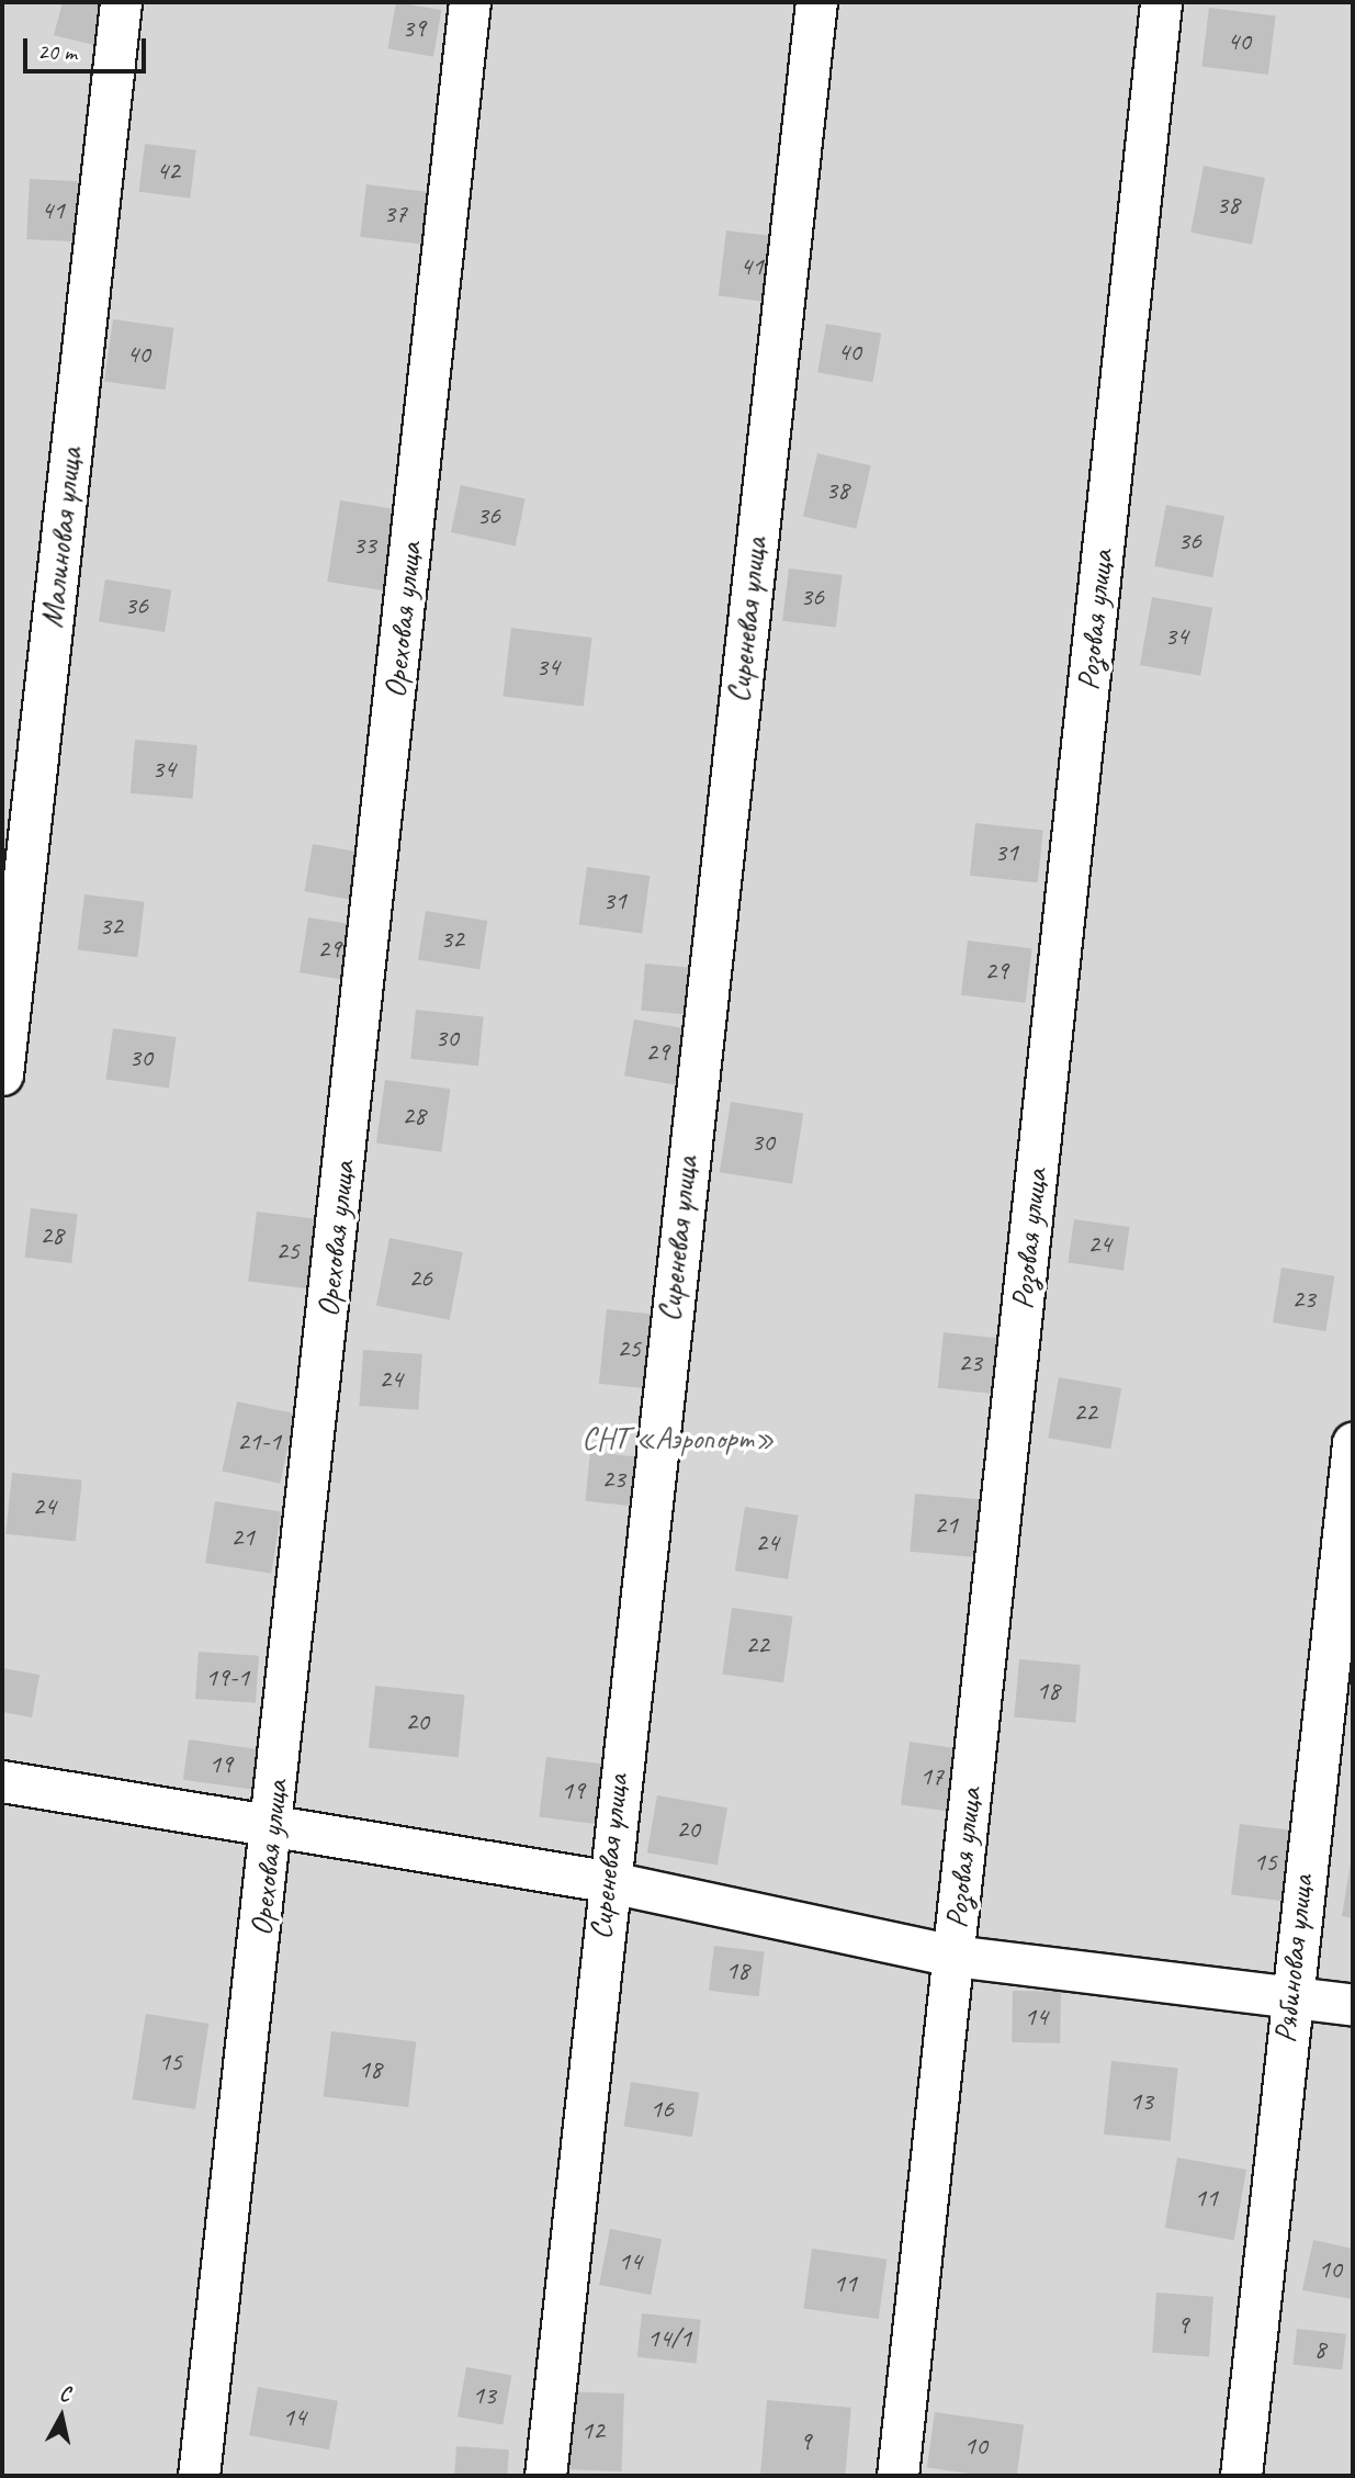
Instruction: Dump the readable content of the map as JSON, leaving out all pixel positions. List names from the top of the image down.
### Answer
{
  "streets": {
    "street": [
      "Малиновая улица",
      "Ореховая улица",
      "Сиреневая улица",
      "Розовая улица",
      "Рябиновая улица"
    ]
  },
  "parks": ["СНТ «Аэропорт»"],
  "house_numbers": [
    "39",
    "40",
    "42",
    "38",
    "41",
    "37",
    "41",
    "40",
    "40",
    "38",
    "36",
    "36",
    "33",
    "36",
    "36",
    "34",
    "34",
    "34",
    "31",
    "31",
    "32",
    "32",
    "29",
    "29",
    "30",
    "29",
    "30",
    "28",
    "30",
    "28",
    "24",
    "25",
    "26",
    "23",
    "25",
    "23",
    "24",
    "22",
    "21-1",
    "23",
    "24",
    "21",
    "21",
    "24",
    "22",
    "19-1",
    "18",
    "20",
    "19",
    "17",
    "19",
    "20",
    "15",
    "18",
    "14",
    "15",
    "18",
    "13",
    "16",
    "11",
    "14",
    "10",
    "11",
    "9",
    "14/1",
    "8",
    "13",
    "14",
    "12",
    "9",
    "10"
  ],
  "scale_bar": "20 m",
  "north": "top"
}
